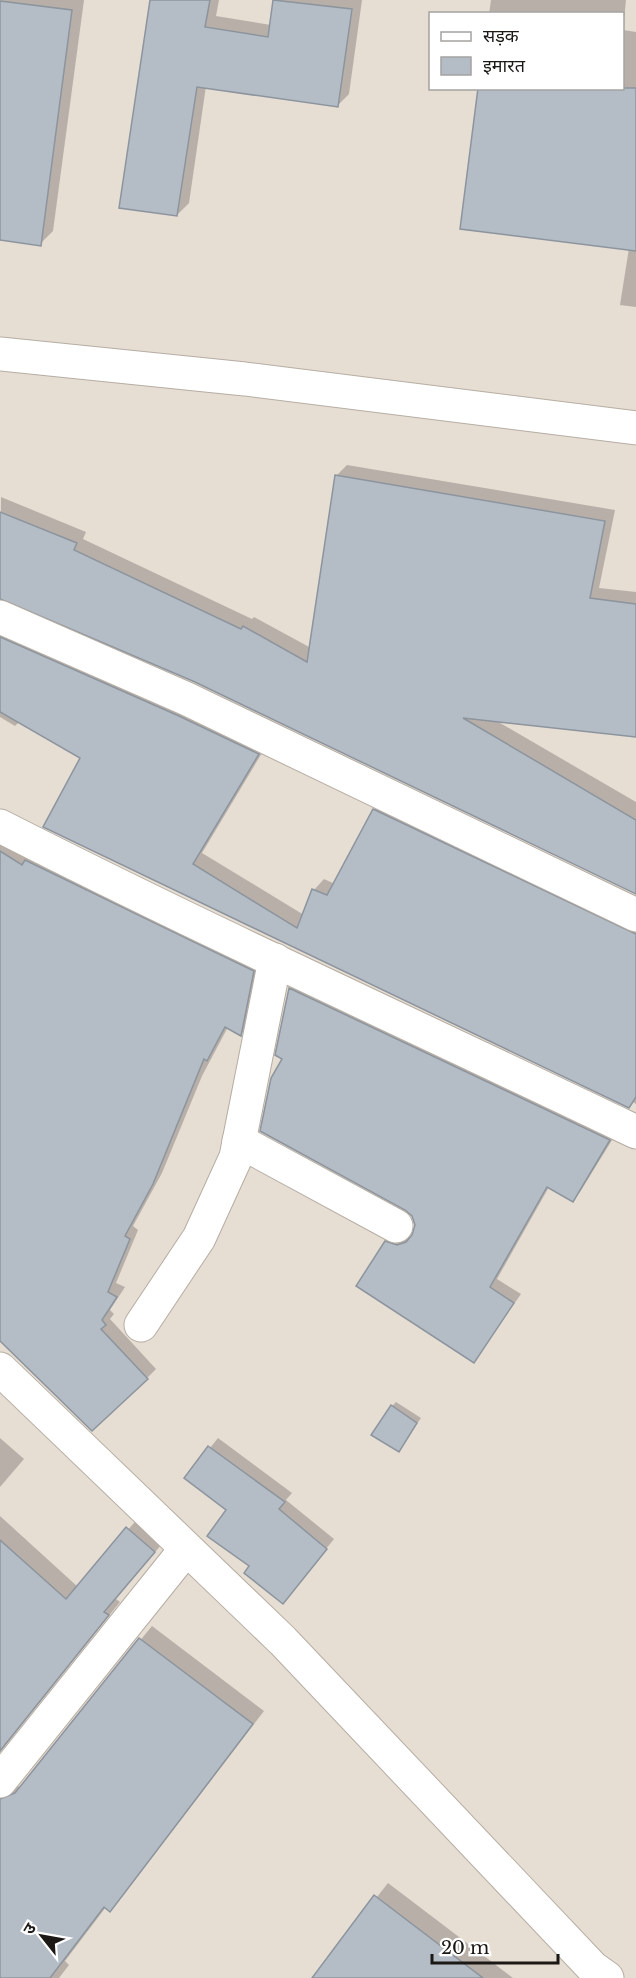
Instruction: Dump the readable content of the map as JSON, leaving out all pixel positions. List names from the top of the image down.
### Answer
{
  "legend": ["सड़क", "इमारत"],
  "scale_bar": "20 m",
  "north": "top left"
}
